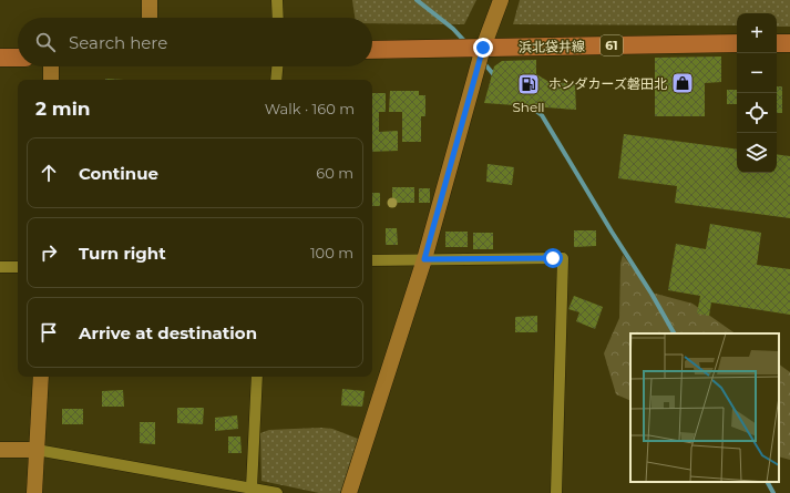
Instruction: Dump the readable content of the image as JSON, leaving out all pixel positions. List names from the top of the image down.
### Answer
{
  "streets": {
    "main road": ["61", "浜北袋井線"]
  },
  "places": {
    "shop": ["ホンダカーズ磐田北"],
    "fuel station": ["Shell"]
  },
  "page": {
    "map_buttons": ["+", "−"],
    "search": "Search here",
    "heading": ["2 min", "Walk · 160 m"],
    "list": [
      ["Continue", "60 m"],
      ["Turn right", "100 m"],
      "Arrive at destination"
    ]
  }
}
